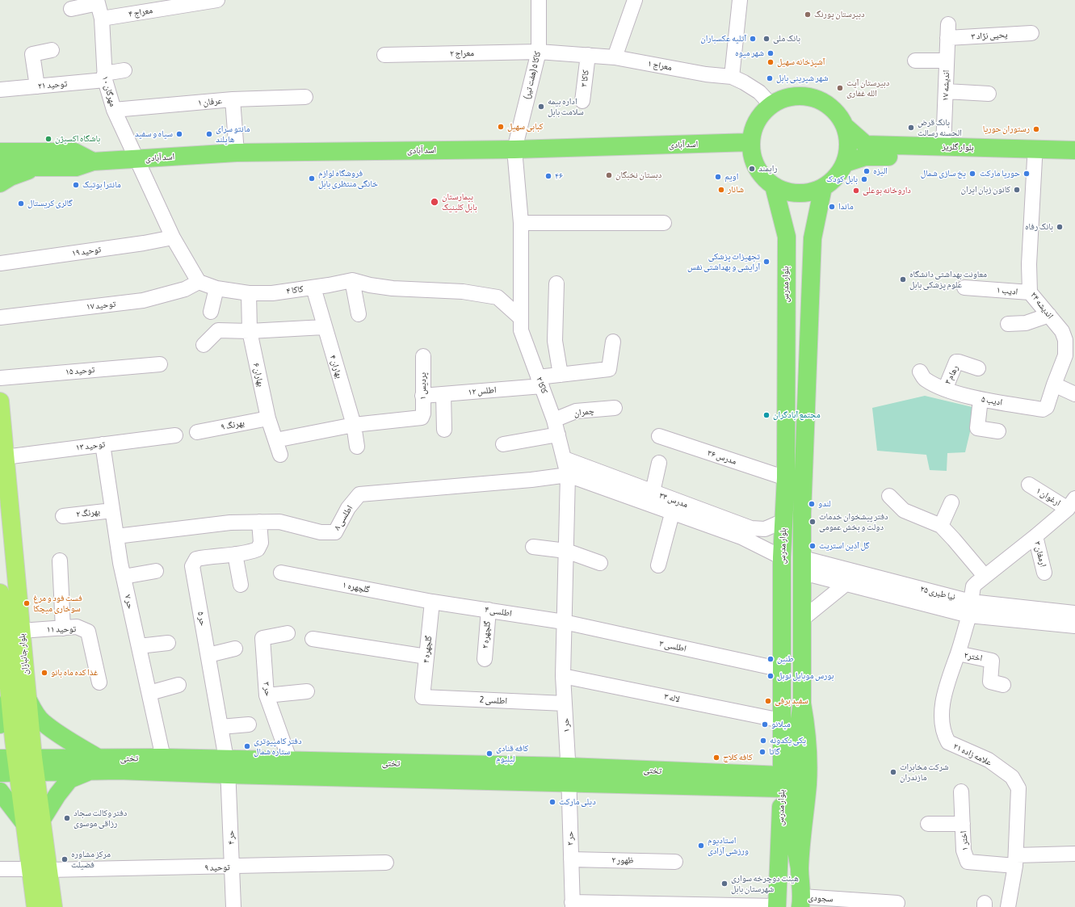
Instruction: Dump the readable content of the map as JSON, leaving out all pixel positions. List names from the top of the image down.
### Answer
{
  "streets": {
    "highway": ["بلوار جانبازان"],
    "main road": [
      "اسد آبادی",
      "بلوار گلریز",
      "بلوار مدرس",
      "تختی"
    ],
    "street": [
      "معراج ۴",
      "یحیی نژاد ۳",
      "معراج ۲",
      "معراج ۱",
      "کاکا ۵ (هفت تیر)",
      "کاکا ۳",
      "توحید ۲۱",
      "اندیشه ۱۷",
      "مهرگان ۱۰",
      "عرفان ۱",
      "توحید ۱۹",
      "کاکا ۴",
      "ادیب ۱",
      "توحید ۱۷",
      "اندیشه ۲۴",
      "بهاران ۴",
      "توحید ۱۵",
      "بهاران ۶",
      "رهام ۳",
      "کاکا ۲",
      "پردیس ۱",
      "اطلس ۱۲",
      "ادیب ۵",
      "چمران",
      "بهرنگ ۹",
      "توحید ۱۳",
      "مدرس ۳۶",
      "ارغوان ۱",
      "مدرس ۳۴",
      "بهرنگ ۲",
      "اطلسی ۸",
      "ارمغان ۳",
      "گلچهره ۱",
      "نیا طبری ۲۵",
      "حر ۷",
      "اطلسی ۴",
      "حر ۵",
      "توحید ۱۱",
      "گلچهره ۲",
      "اطلسی ۳",
      "گلچهره ۴",
      "اختر۲",
      "حر ۳",
      "لاله ۳",
      "اطلسی 2",
      "حر ۱",
      "علامه زاده ۲۱",
      "حر ۴",
      "حر ۲",
      "اختر ۱",
      "ظهور ۲",
      "توحید ۹",
      "سجودی"
    ]
  },
  "crossings": [
    ["معراج ۴", "مهرگان ۱۰"],
    ["یحیی نژاد ۳", "اندیشه ۱۷"],
    ["معراج ۲", "معراج ۱"],
    ["معراج ۲", "کاکا ۵ (هفت تیر)"],
    ["معراج ۱", "کاکا ۵ (هفت تیر)"],
    ["معراج ۱", "کاکا ۳"],
    ["معراج ۱", "اسد آبادی"],
    ["معراج ۱", "بلوار گلریز"],
    ["معراج ۱", "بلوار مدرس"],
    ["کاکا ۵ (هفت تیر)", "اسد آبادی"],
    ["کاکا ۵ (هفت تیر)", "کاکا ۲"],
    ["توحید ۲۱", "مهرگان ۱۰"],
    ["اندیشه ۱۷", "بلوار گلریز"],
    ["مهرگان ۱۰", "عرفان ۱"],
    ["مهرگان ۱۰", "اسد آبادی"],
    ["اسد آبادی", "بلوار گلریز"],
    ["اسد آبادی", "بلوار مدرس"],
    ["اسد آبادی", "کاکا ۲"],
    ["بلوار گلریز", "بلوار مدرس"],
    ["بلوار گلریز", "اندیشه ۲۴"],
    ["بلوار مدرس", "مدرس ۳۶"],
    ["بلوار مدرس", "مدرس ۳۴"],
    ["بلوار مدرس", "اطلسی ۳"],
    ["بلوار مدرس", "لاله ۳"],
    ["بلوار مدرس", "تختی"],
    ["کاکا ۴", "توحید ۱۷"],
    ["کاکا ۴", "بهاران ۴"],
    ["کاکا ۴", "بهاران ۶"],
    ["کاکا ۴", "کاکا ۲"],
    ["ادیب ۱", "اندیشه ۲۴"],
    ["اندیشه ۲۴", "ادیب ۵"],
    ["بهاران ۴", "پردیس ۱"],
    ["بهاران ۶", "بهرنگ ۹"],
    ["رهام ۳", "ادیب ۵"],
    ["کاکا ۲", "اطلس ۱۲"],
    ["کاکا ۲", "چمران"],
    ["کاکا ۲", "مدرس ۳۴"],
    ["کاکا ۲", "اطلسی ۸"],
    ["کاکا ۲", "اطلسی ۴"],
    ["کاکا ۲", "اطلسی ۳"],
    ["کاکا ۲", "لاله ۳"],
    ["کاکا ۲", "حر ۱"],
    ["پردیس ۱", "اطلس ۱۲"],
    ["توحید ۱۳", "حر ۷"],
    ["توحید ۱۳", "بلوار جانبازان"],
    ["ارغوان ۱", "علامه زاده ۲۱"],
    ["مدرس ۳۴", "اطلسی ۸"],
    ["بهرنگ ۲", "حر ۷"],
    ["اطلسی ۸", "حر ۷"],
    ["اطلسی ۸", "حر ۵"],
    ["ارمغان ۳", "علامه زاده ۲۱"],
    ["گلچهره ۱", "اطلسی ۴"],
    ["گلچهره ۱", "گلچهره ۴"],
    ["نیا طبری ۲۵", "علامه زاده ۲۱"],
    ["حر ۷", "تختی"],
    ["اطلسی ۴", "گلچهره ۲"],
    ["اطلسی ۴", "اطلسی ۳"],
    ["اطلسی ۴", "گلچهره ۴"],
    ["حر ۵", "تختی"],
    ["حر ۵", "حر ۴"],
    ["توحید ۱۱", "بلوار جانبازان"],
    ["گلچهره ۴", "اطلسی 2"],
    ["بلوار جانبازان", "تختی"],
    ["بلوار جانبازان", "توحید ۹"],
    ["اختر۲", "علامه زاده ۲۱"],
    ["حر ۳", "تختی"],
    ["لاله ۳", "حر ۱"],
    ["اطلسی 2", "حر ۱"],
    ["حر ۱", "تختی"],
    ["حر ۱", "حر ۲"],
    ["علامه زاده ۲۱", "اختر ۱"],
    ["تختی", "حر ۴"],
    ["تختی", "حر ۲"],
    ["حر ۴", "توحید ۹"],
    ["حر ۲", "ظهور ۲"]
  ],
  "places": [
    "دبیرستان پورنگ",
    "آتلیه عکسباران",
    "بانک ملی",
    "شهر میوه",
    "آشپزخانه سهیل",
    "شهر شیرینی بابل",
    "دبیرستان آیت الله غفاری",
    "اداره بیمه سلامت بابل",
    "کبابی سهیل",
    "بانک قرض الحسنه رسالت",
    "رستوران حوریا",
    "سیاه و سفید",
    "مانتو سرای هایلند",
    "باشگاه اکسیژن",
    "رایمند",
    "الیزه",
    "یخ سازی شمال",
    "حوریا مارکت",
    "دبستان نخبگان",
    "۴۶",
    "اویم",
    "فروشگاه لوازم خانگی منتظری بابل",
    "بابل کودک",
    "مانترا بوتیک",
    "شانار",
    "کانون زبان ایران",
    "داروخانه بوعلی",
    "بیمارستان بابل کلینیک",
    "گالری کریستال",
    "ماندا",
    "بانک رفاه",
    "تجهیزات پزشکی آرایشی و بهداشتی نفس",
    "معاونت بهداشتی دانشگاه علوم پزشکی بابل",
    "مجتمع آبادگران",
    "لندو",
    "دفتر پیشخوان خدمات دولت و بخش عمومی",
    "گل آذین استریت",
    "فست فود و مرغ سوخاری میچکا",
    "طنین",
    "غذا کده ماه بانو",
    "بورس موبایل نوبل",
    "سفید برفی",
    "میلانو",
    "یکی یکدونه",
    "دفتر کامپیوتری ستاره شمال",
    "گاتا",
    "کافه قنادی لیلیوم",
    "کافه کلاج",
    "شرکت مخابرات مازندران",
    "دیلی مارکت",
    "دفتر وکالت سجاد رزاقی موسوی",
    "استادیوم ورزشی آزادی",
    "مرکز مشاوره فضیلت",
    "هیئت دوچرخه سواری شهرستان بابل"
  ]
}
